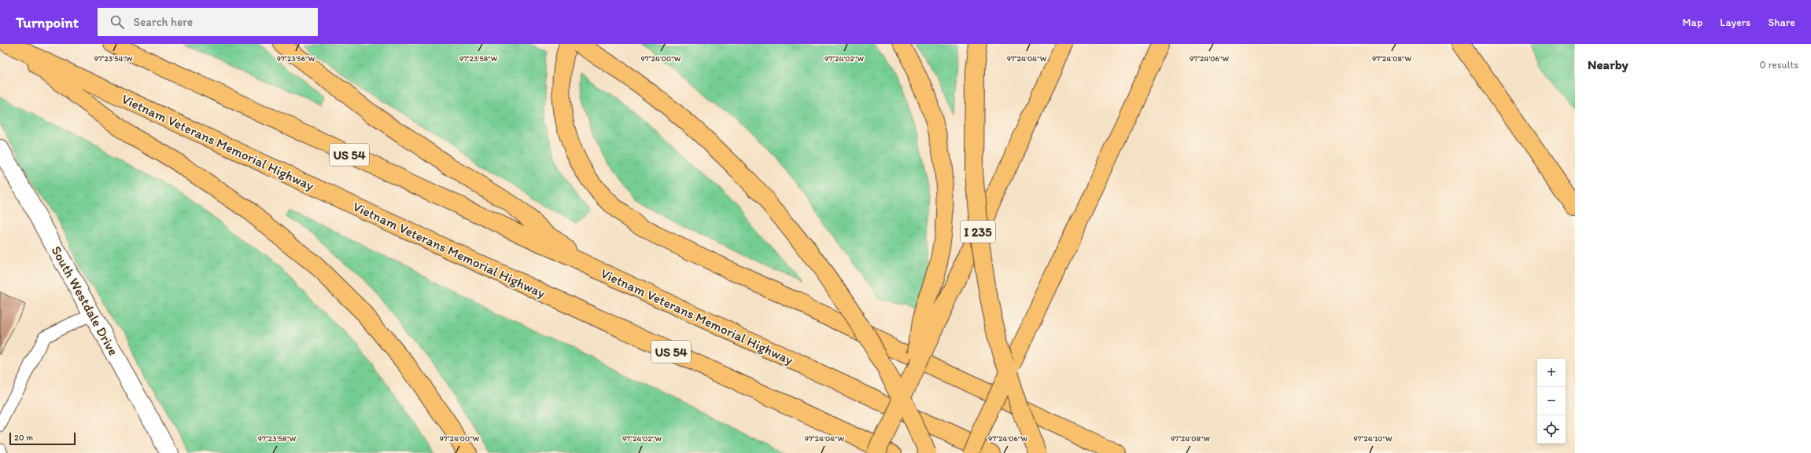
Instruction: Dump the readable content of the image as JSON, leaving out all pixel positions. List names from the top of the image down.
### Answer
{
  "streets": {
    "highway": ["Vietnam Veterans Memorial Highway", "US 54", "I 235"],
    "street": ["South Westdale Drive"]
  },
  "scale_bar": "20 m",
  "page": {
    "header": "Turnpoint",
    "search": "Search here",
    "nav": ["Map", "Layers", "Share"],
    "heading": ["Nearby", "0 results"],
    "map_buttons": ["+", "−"],
    "scale": "20 m"
  },
  "coordinates": [
    "97°23'54\"W",
    "97°23'56\"W",
    "97°23'58\"W",
    "97°24'00\"W",
    "97°24'02\"W",
    "97°24'04\"W",
    "97°24'06\"W",
    "97°24'08\"W",
    "97°24'10\"W"
  ]
}
